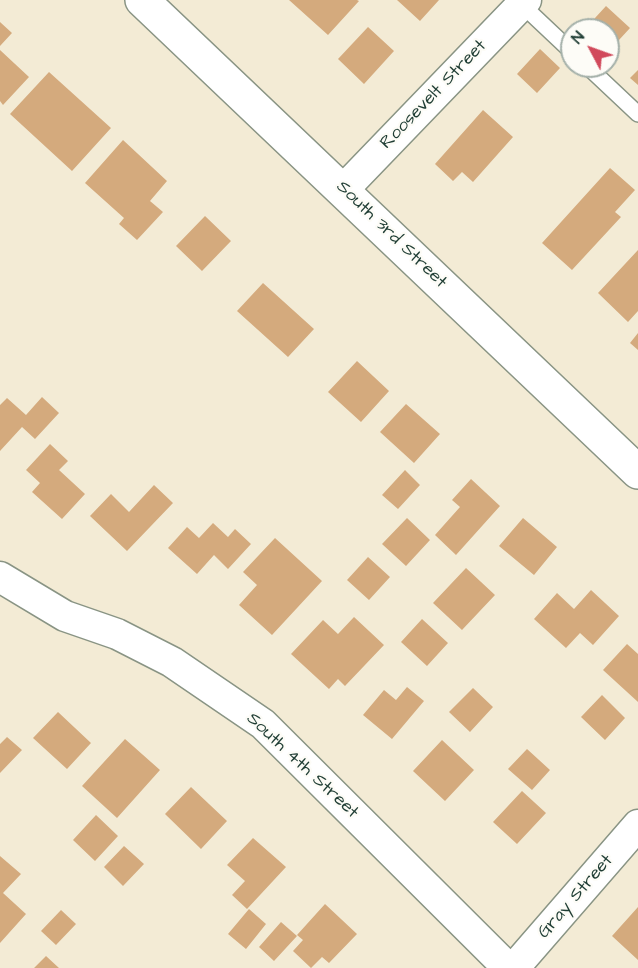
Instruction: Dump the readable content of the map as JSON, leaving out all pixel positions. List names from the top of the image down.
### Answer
{
  "streets": {
    "street": [
      "Roosevelt Street",
      "South 3rd Street",
      "South 4th Street",
      "Gray Street"
    ]
  },
  "crossings": [
    ["Roosevelt Street", "South 3rd Street"]
  ],
  "north": "top left"
}
